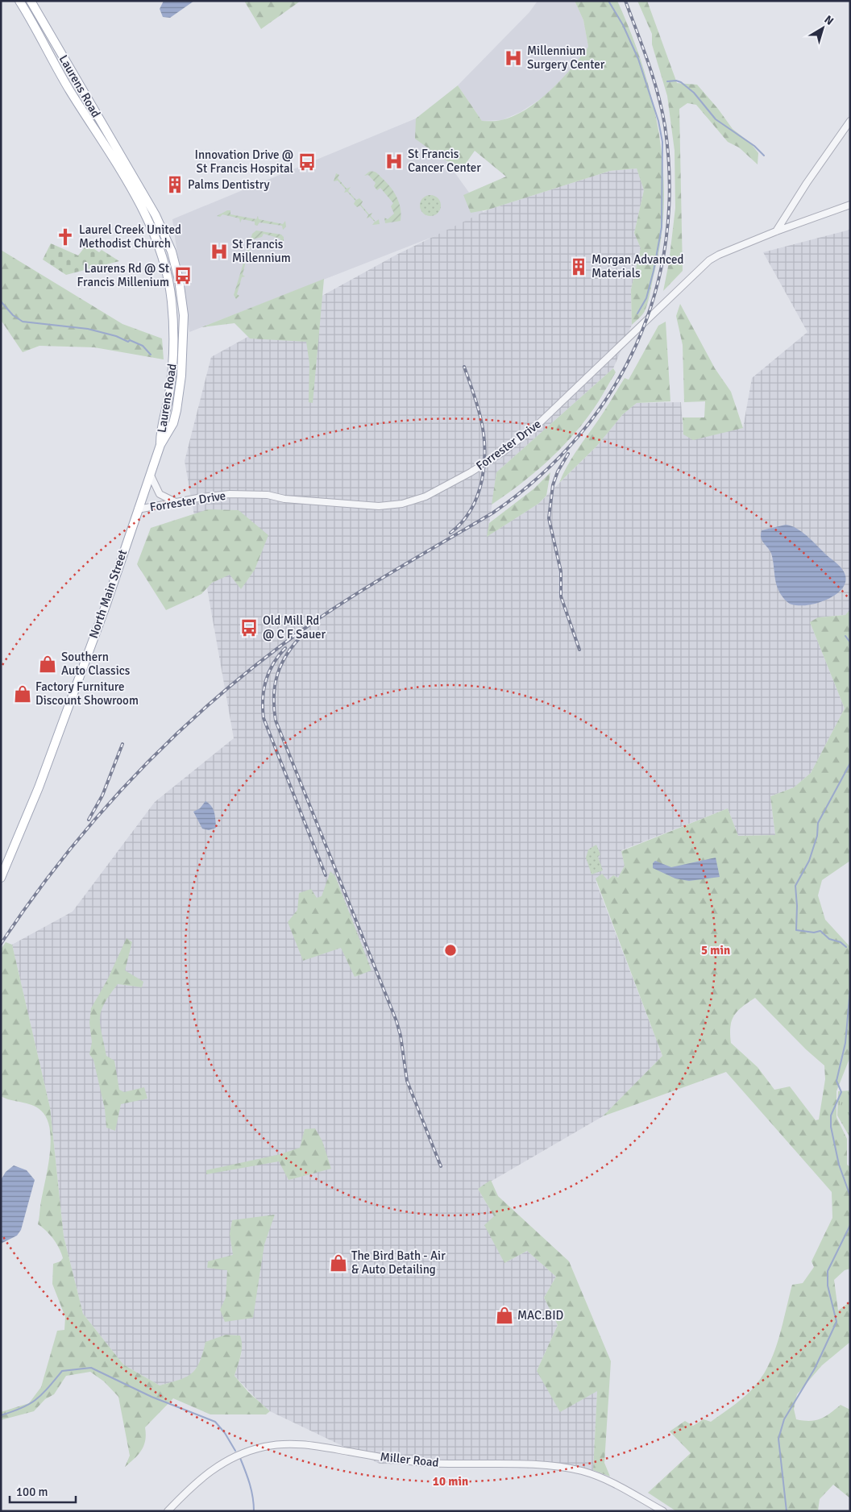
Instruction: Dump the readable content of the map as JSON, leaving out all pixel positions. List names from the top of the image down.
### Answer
{
  "streets": {
    "main road": ["Laurens Road", "North Main Street"],
    "street": ["Forrester Drive", "Miller Road"]
  },
  "crossings": [
    ["Laurens Road", "North Main Street"],
    ["Forrester Drive", "North Main Street"]
  ],
  "places": {
    "hospital": ["Millennium Surgery Center", "St Francis Cancer Center", "St Francis Millennium"],
    "bus stop": ["Innovation Drive @ St Francis Hospital", "Laurens Rd @ St Francis Millenium", "Old Mill Rd @ C F Sauer"],
    "building": ["Palms Dentistry", "Morgan Advanced Materials"],
    "church": ["Laurel Creek United Methodist Church"],
    "shop": [
      "Southern Auto Classics",
      "Factory Furniture Discount Showroom",
      "The Bird Bath - Air & Auto Detailing",
      "MAC.BID"
    ]
  },
  "scale_bar": "100 m",
  "north": "top right",
  "rings": ["5 min", "10 min"]
}
